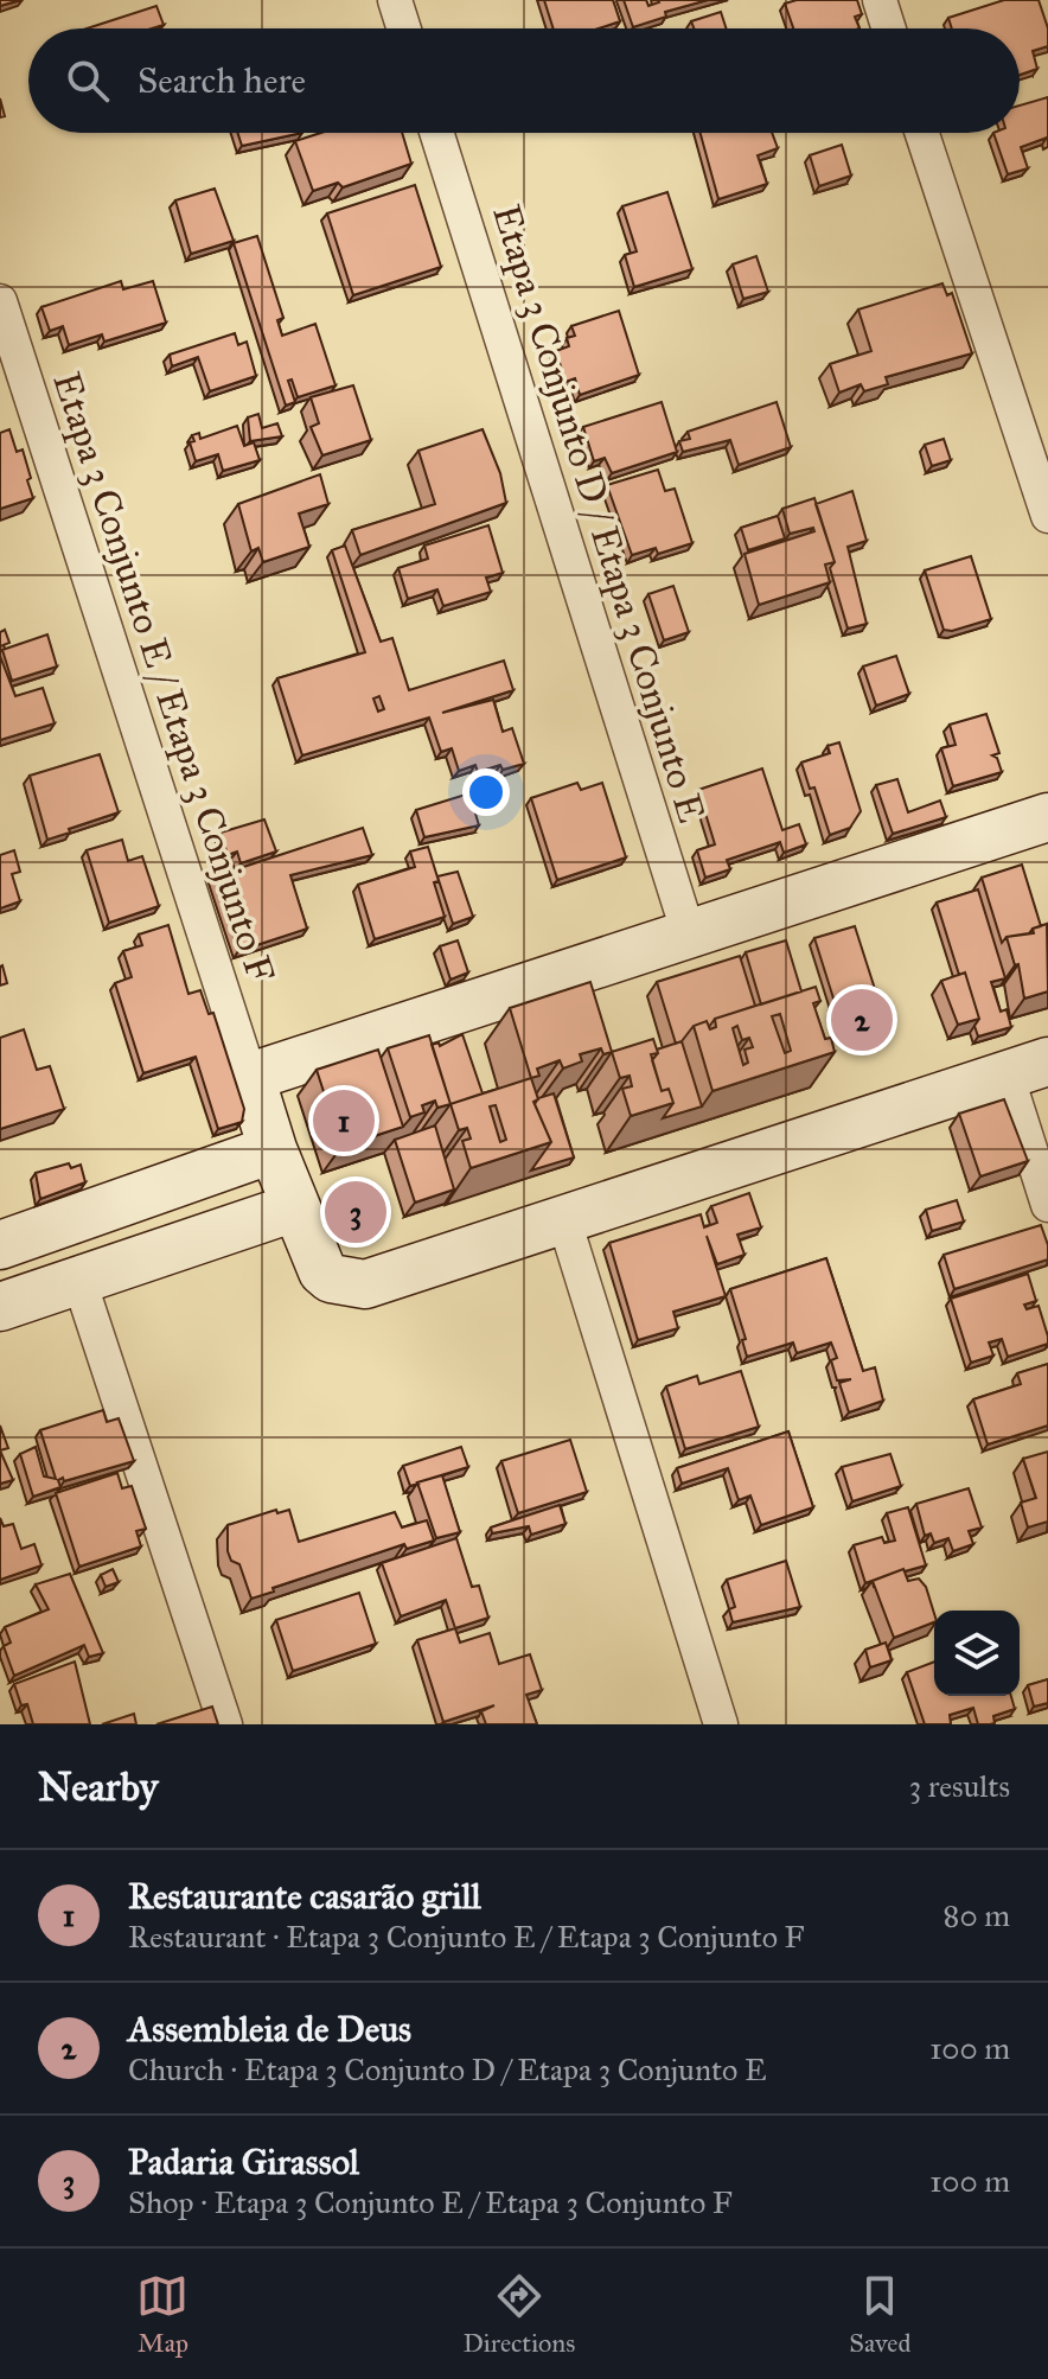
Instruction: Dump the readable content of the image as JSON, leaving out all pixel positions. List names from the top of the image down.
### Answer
{
  "streets": {
    "street": ["Etapa 3 Conjunto D / Etapa 3 Conjunto E", "Etapa 3 Conjunto E / Etapa 3 Conjunto F"]
  },
  "page": {
    "search": "Search here",
    "pins": ["2", "1", "3"],
    "heading": ["Nearby", "3 results"],
    "list": [
      {
        "mark": "1",
        "name": "Restaurante casarão grill",
        "note": "Restaurant · Etapa 3 Conjunto E / Etapa 3 Conjunto F",
        "value": "80 m"
      },
      {
        "mark": "2",
        "name": "Assembleia de Deus",
        "note": "Church · Etapa 3 Conjunto D / Etapa 3 Conjunto E",
        "value": "100 m"
      },
      {
        "mark": "3",
        "name": "Padaria Girassol",
        "note": "Shop · Etapa 3 Conjunto E / Etapa 3 Conjunto F",
        "value": "100 m"
      }
    ],
    "nav": ["Map", "Directions", "Saved"]
  }
}
